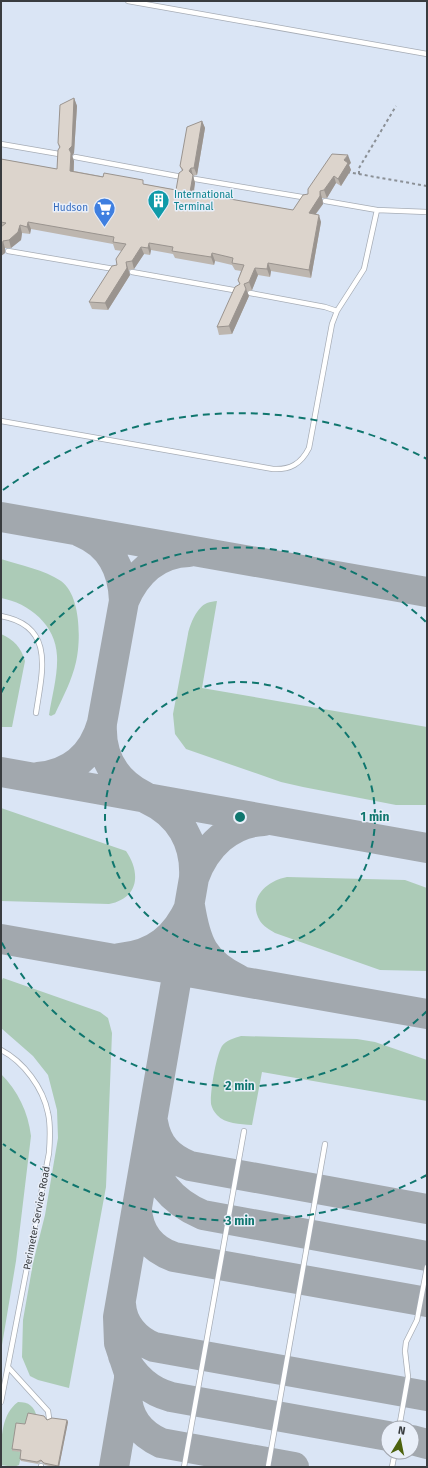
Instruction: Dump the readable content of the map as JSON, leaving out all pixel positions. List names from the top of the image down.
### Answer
{
  "streets": {
    "lane": ["Perimeter Service Road"]
  },
  "places": {
    "building": ["International Terminal"],
    "supermarket": ["Hudson"]
  },
  "north": "top",
  "rings": ["1 min", "2 min", "3 min"]
}
